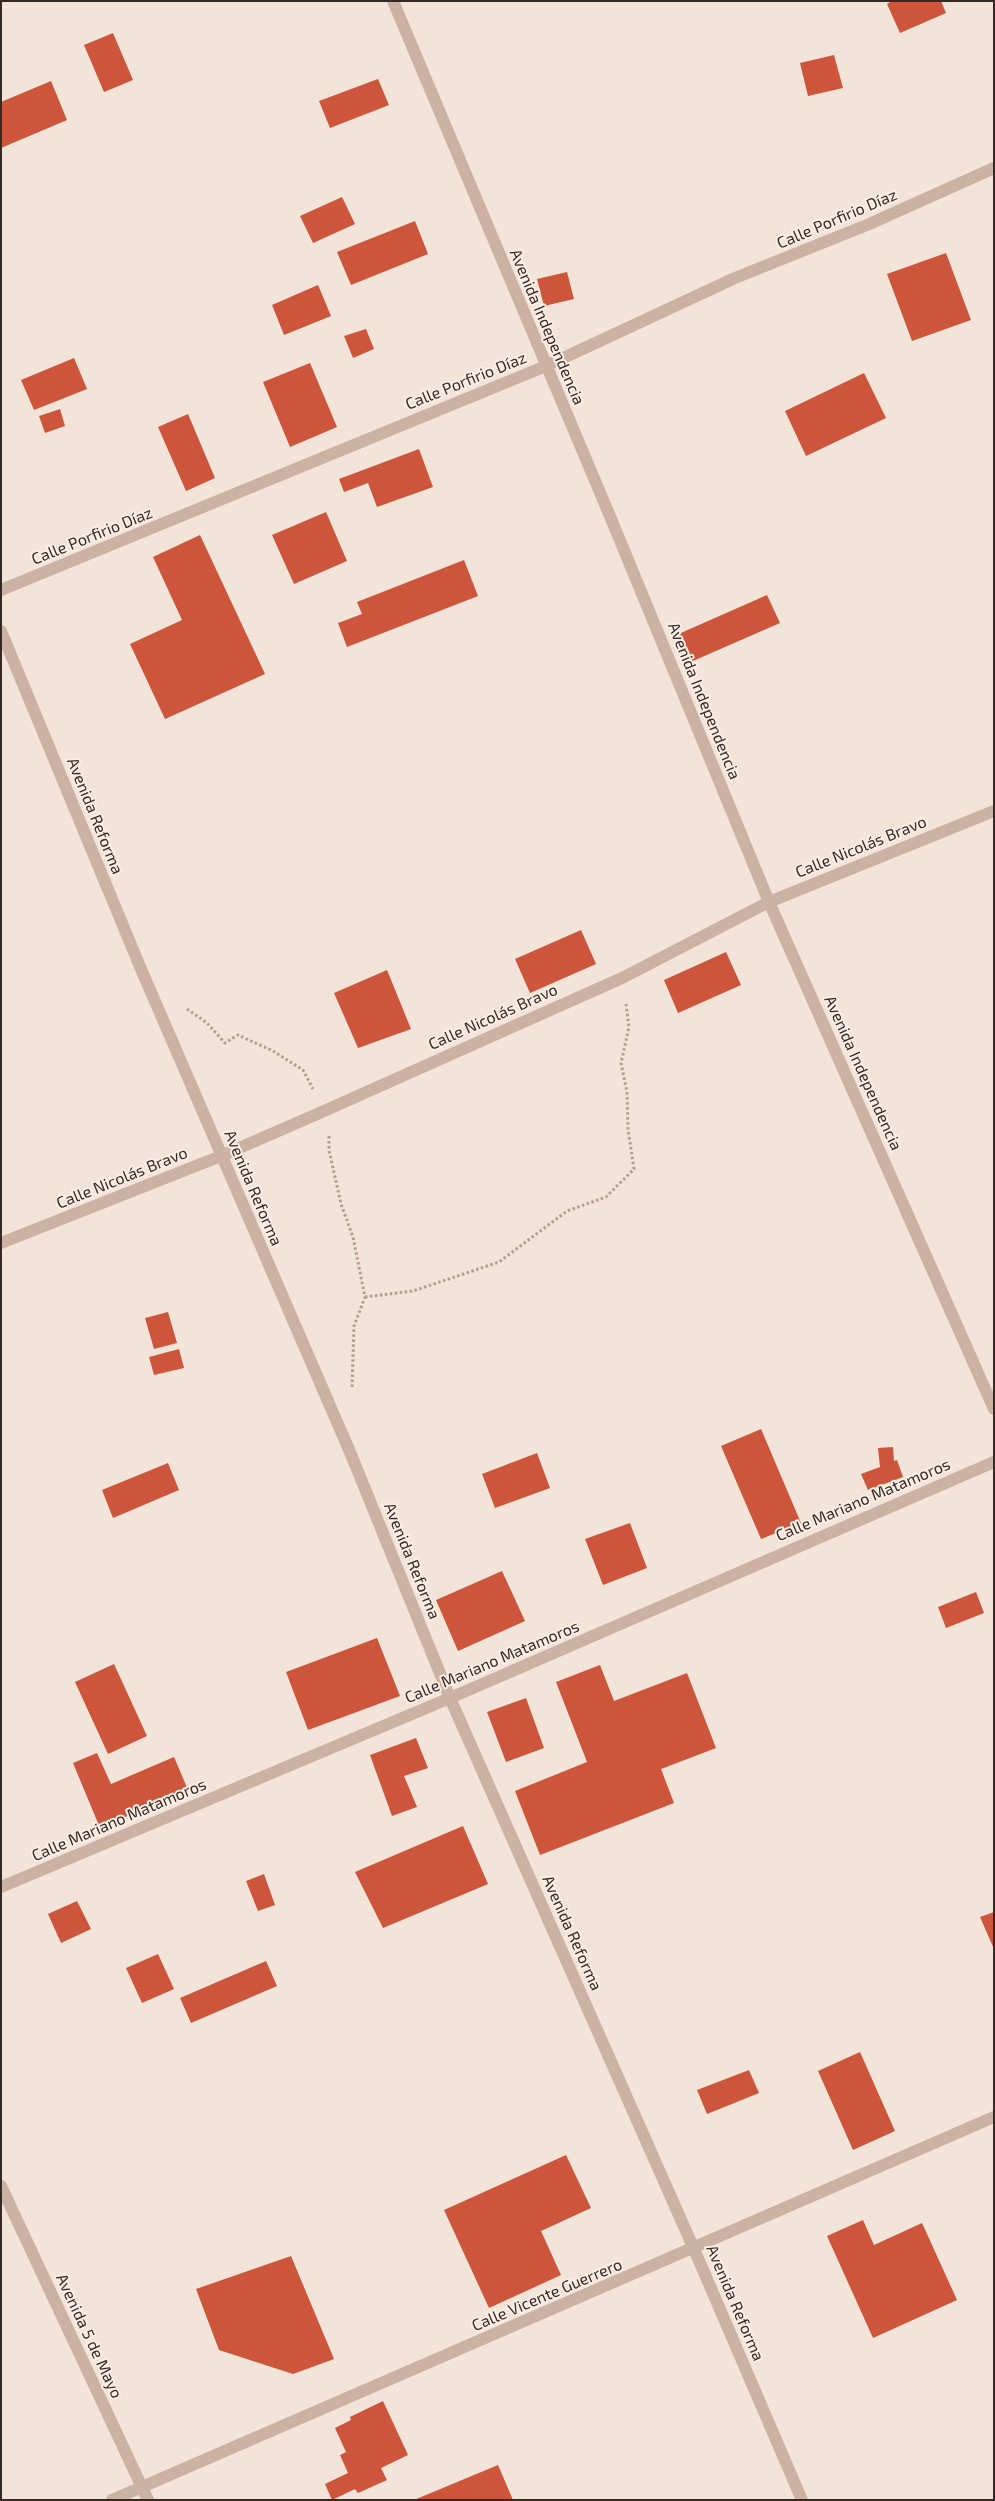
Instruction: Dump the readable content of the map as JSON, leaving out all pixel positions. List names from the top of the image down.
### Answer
{
  "streets": {
    "street": [
      "Calle Porfirio Díaz",
      "Avenida Independencia",
      "Avenida Reforma",
      "Calle Nicolás Bravo",
      "Calle Mariano Matamoros",
      "Calle Vicente Guerrero",
      "Avenida 5 de Mayo"
    ]
  },
  "crossings": [
    ["Calle Porfirio Díaz", "Avenida Independencia"],
    ["Avenida Independencia", "Calle Nicolás Bravo"],
    ["Avenida Reforma", "Calle Nicolás Bravo"],
    ["Avenida Reforma", "Calle Mariano Matamoros"],
    ["Avenida Reforma", "Calle Vicente Guerrero"],
    ["Calle Vicente Guerrero", "Avenida 5 de Mayo"]
  ]
}
